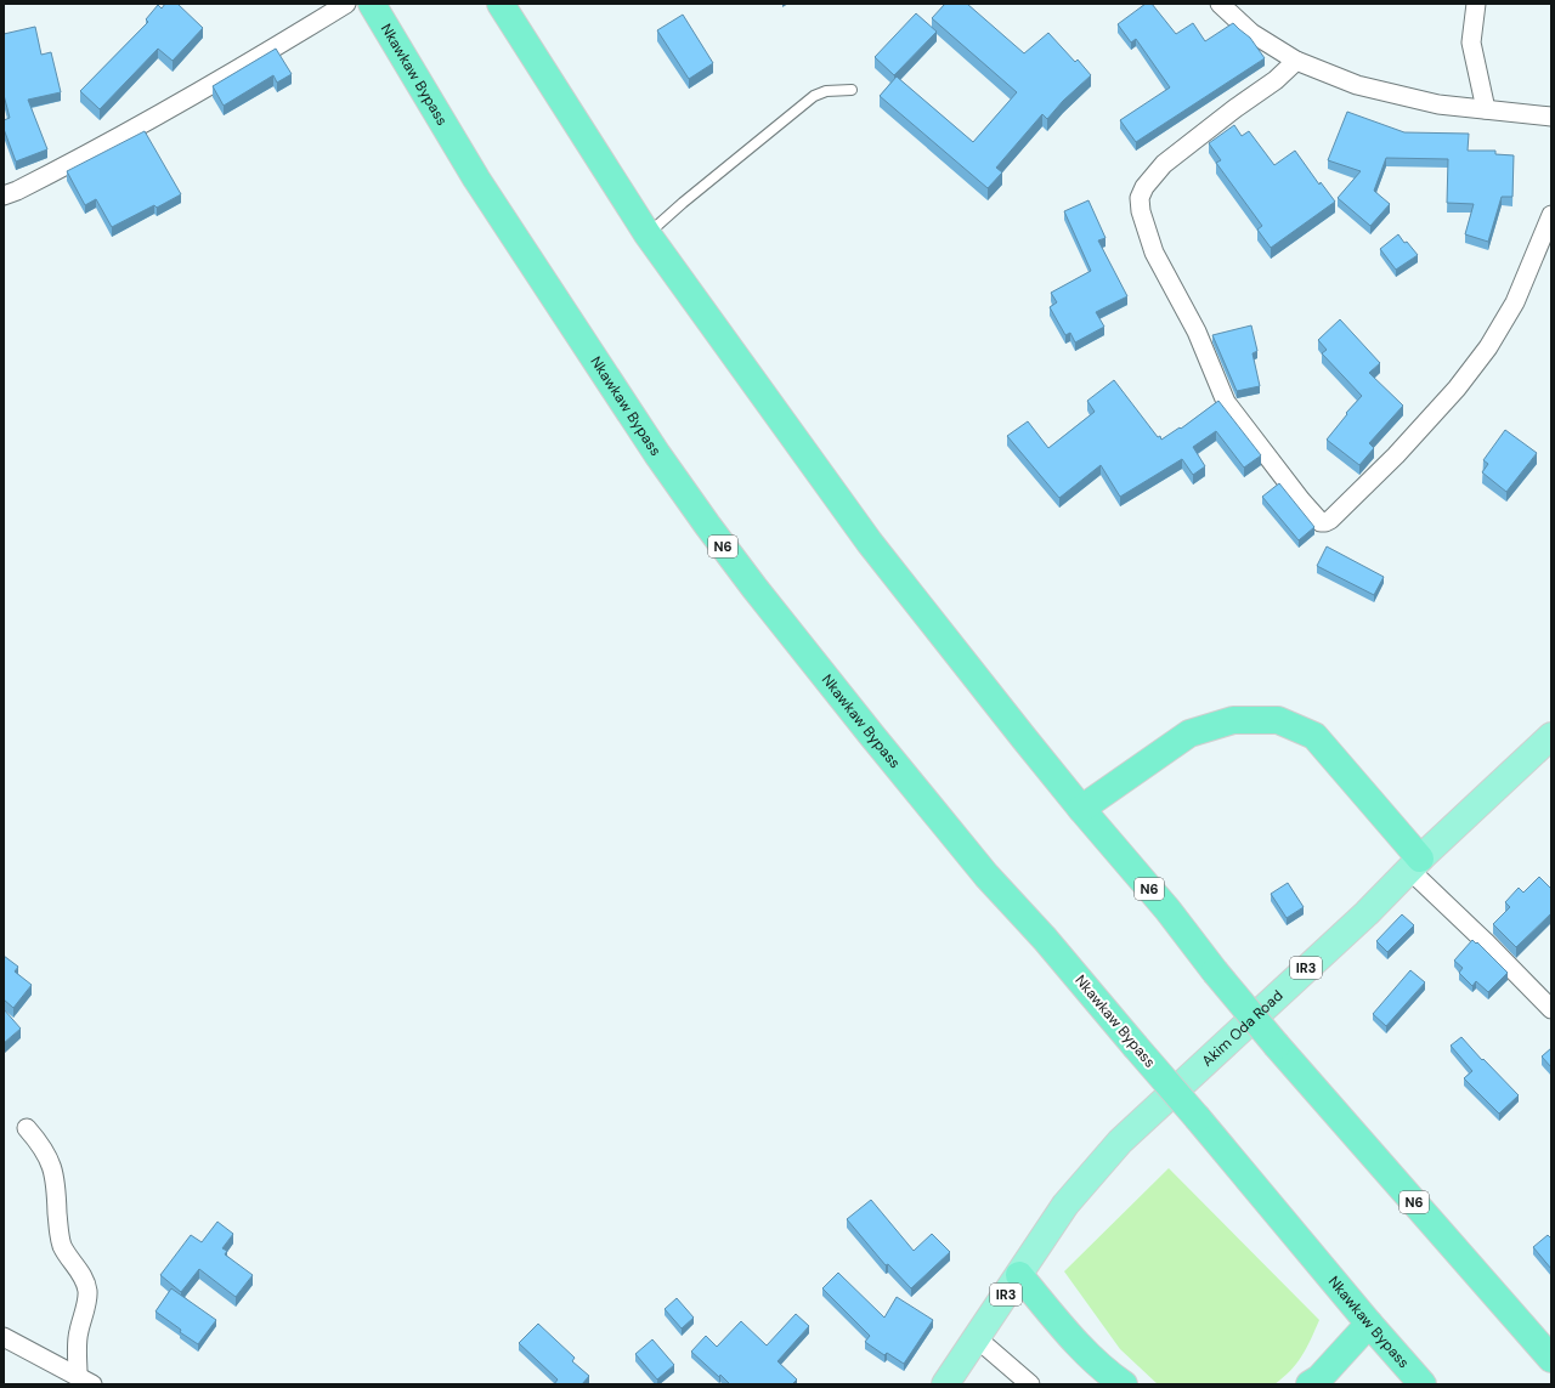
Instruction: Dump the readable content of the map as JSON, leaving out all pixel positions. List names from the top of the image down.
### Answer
{
  "streets": {
    "highway": ["Nkawkaw Bypass", "N6"],
    "main road": ["IR3", "Akim Oda Road"]
  },
  "crossings": [
    ["IR3", "Akim Oda Road"]
  ]
}
